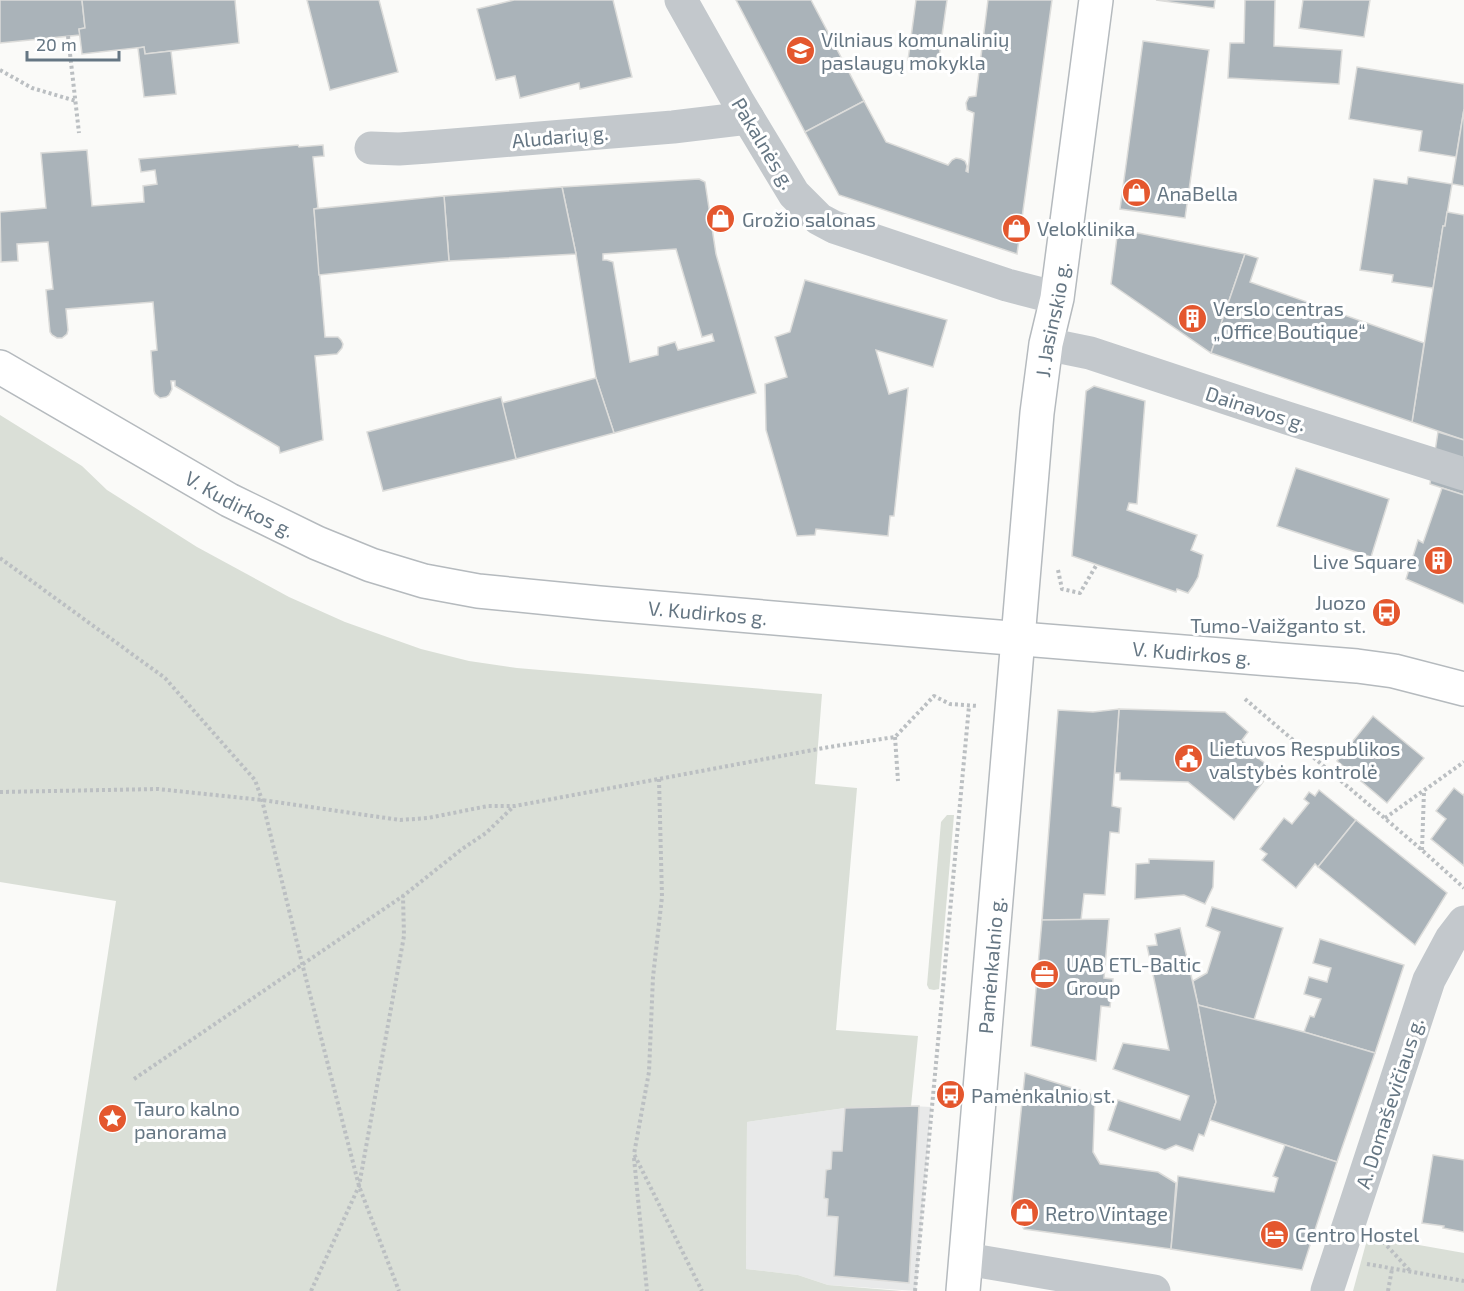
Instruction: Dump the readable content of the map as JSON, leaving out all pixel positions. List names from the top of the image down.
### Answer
{
  "streets": {
    "main road": ["J. Jasinskio g.", "V. Kudirkos g.", "Pamėnkalnio g."],
    "street": [
      "Aludarių g.",
      "Pakalnės g.",
      "Dainavos g.",
      "A. Domaševičiaus g."
    ]
  },
  "crossings": [
    ["Aludarių g.", "Pakalnės g."],
    ["Pakalnės g.", "J. Jasinskio g."],
    ["J. Jasinskio g.", "Dainavos g."],
    ["J. Jasinskio g.", "V. Kudirkos g."],
    ["J. Jasinskio g.", "Pamėnkalnio g."],
    ["V. Kudirkos g.", "Pamėnkalnio g."]
  ],
  "places": {
    "school or university": ["Vilniaus komunalinių paslaugų mokykla"],
    "shop": [
      "AnaBella",
      "Grožio salonas",
      "Veloklinika",
      "Retro Vintage"
    ],
    "building": ["Verslo centras „Office Boutique“", "Live Square"],
    "bus stop": ["Juozo Tumo-Vaižganto st.", "Pamėnkalnio st."],
    "public building": ["Lietuvos Respublikos valstybės kontrolė"],
    "office": ["UAB ETL-Baltic Group"],
    "place": ["Tauro kalno panorama"],
    "hotel": ["Centro Hostel"]
  },
  "scale_bar": "20 m"
}
